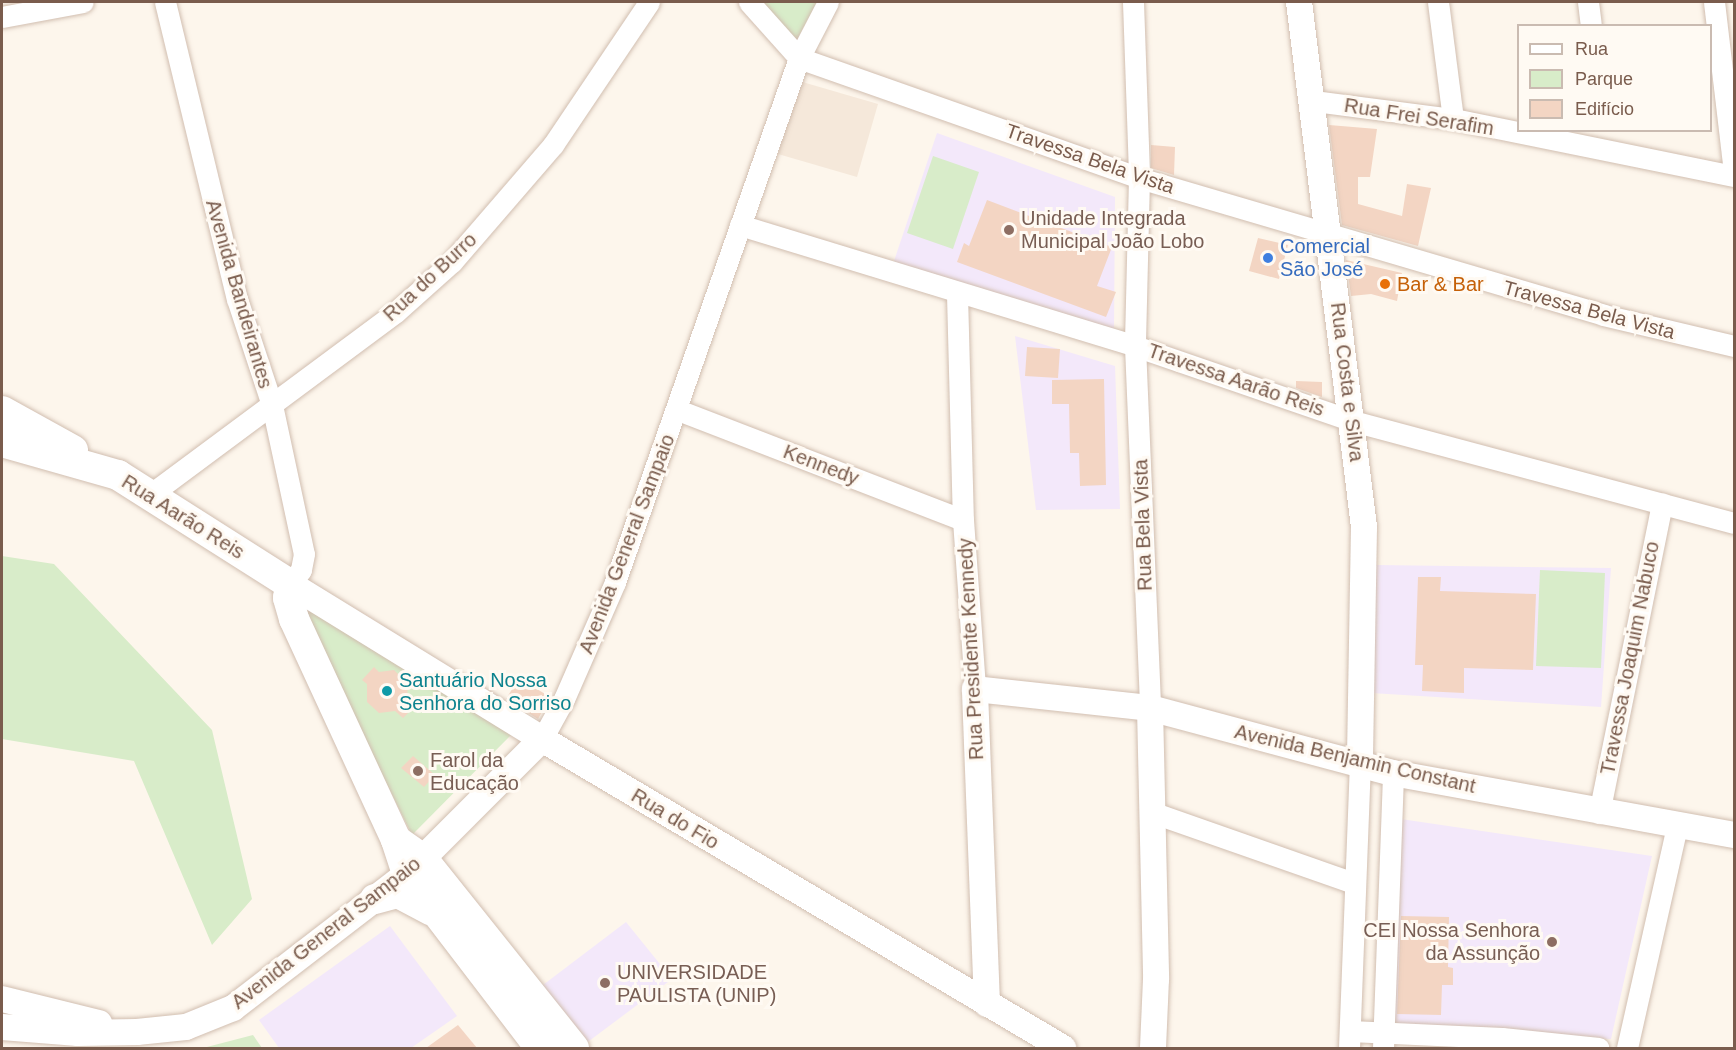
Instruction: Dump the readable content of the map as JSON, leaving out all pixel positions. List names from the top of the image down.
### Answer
{
  "streets": {
    "main road": ["Rua Aarão Reis"],
    "street": [
      "Rua Frei Serafim",
      "Travessa Bela Vista",
      "Rua do Burro",
      "Avenida Bandeirantes",
      "Travessa Aarão Reis",
      "Rua Costa e Silva",
      "Kennedy",
      "Rua Bela Vista",
      "Avenida General Sampaio",
      "Rua Presidente Kennedy",
      "Travessa Joaquim Nabuco",
      "Avenida Benjamin Constant",
      "Rua do Fio"
    ]
  },
  "crossings": [
    ["Rua Frei Serafim", "Rua Costa e Silva"],
    ["Travessa Bela Vista", "Rua Costa e Silva"],
    ["Travessa Bela Vista", "Rua Bela Vista"],
    ["Travessa Bela Vista", "Avenida General Sampaio"],
    ["Rua do Burro", "Avenida Bandeirantes"],
    ["Rua do Burro", "Rua Aarão Reis"],
    ["Avenida Bandeirantes", "Rua Aarão Reis"],
    ["Avenida Bandeirantes", "Rua do Fio"],
    ["Travessa Aarão Reis", "Rua Costa e Silva"],
    ["Travessa Aarão Reis", "Rua Bela Vista"],
    ["Travessa Aarão Reis", "Avenida General Sampaio"],
    ["Travessa Aarão Reis", "Rua Presidente Kennedy"],
    ["Travessa Aarão Reis", "Travessa Joaquim Nabuco"],
    ["Rua Costa e Silva", "Avenida Benjamin Constant"],
    ["Kennedy", "Avenida General Sampaio"],
    ["Kennedy", "Rua Presidente Kennedy"],
    ["Rua Aarão Reis", "Rua do Fio"],
    ["Rua Bela Vista", "Avenida Benjamin Constant"],
    ["Avenida General Sampaio", "Rua do Fio"],
    ["Rua Presidente Kennedy", "Avenida Benjamin Constant"],
    ["Rua Presidente Kennedy", "Rua do Fio"],
    ["Travessa Joaquim Nabuco", "Avenida Benjamin Constant"]
  ],
  "places": [
    "Unidade Integrada Municipal João Lobo",
    "Comercial São José",
    "Bar & Bar",
    "Santuário Nossa Senhora do Sorriso",
    "Farol da Educação",
    "CEI Nossa Senhora da Assunção",
    "UNIVERSIDADE PAULISTA (UNIP)"
  ],
  "legend": ["Rua", "Parque", "Edifício"]
}
